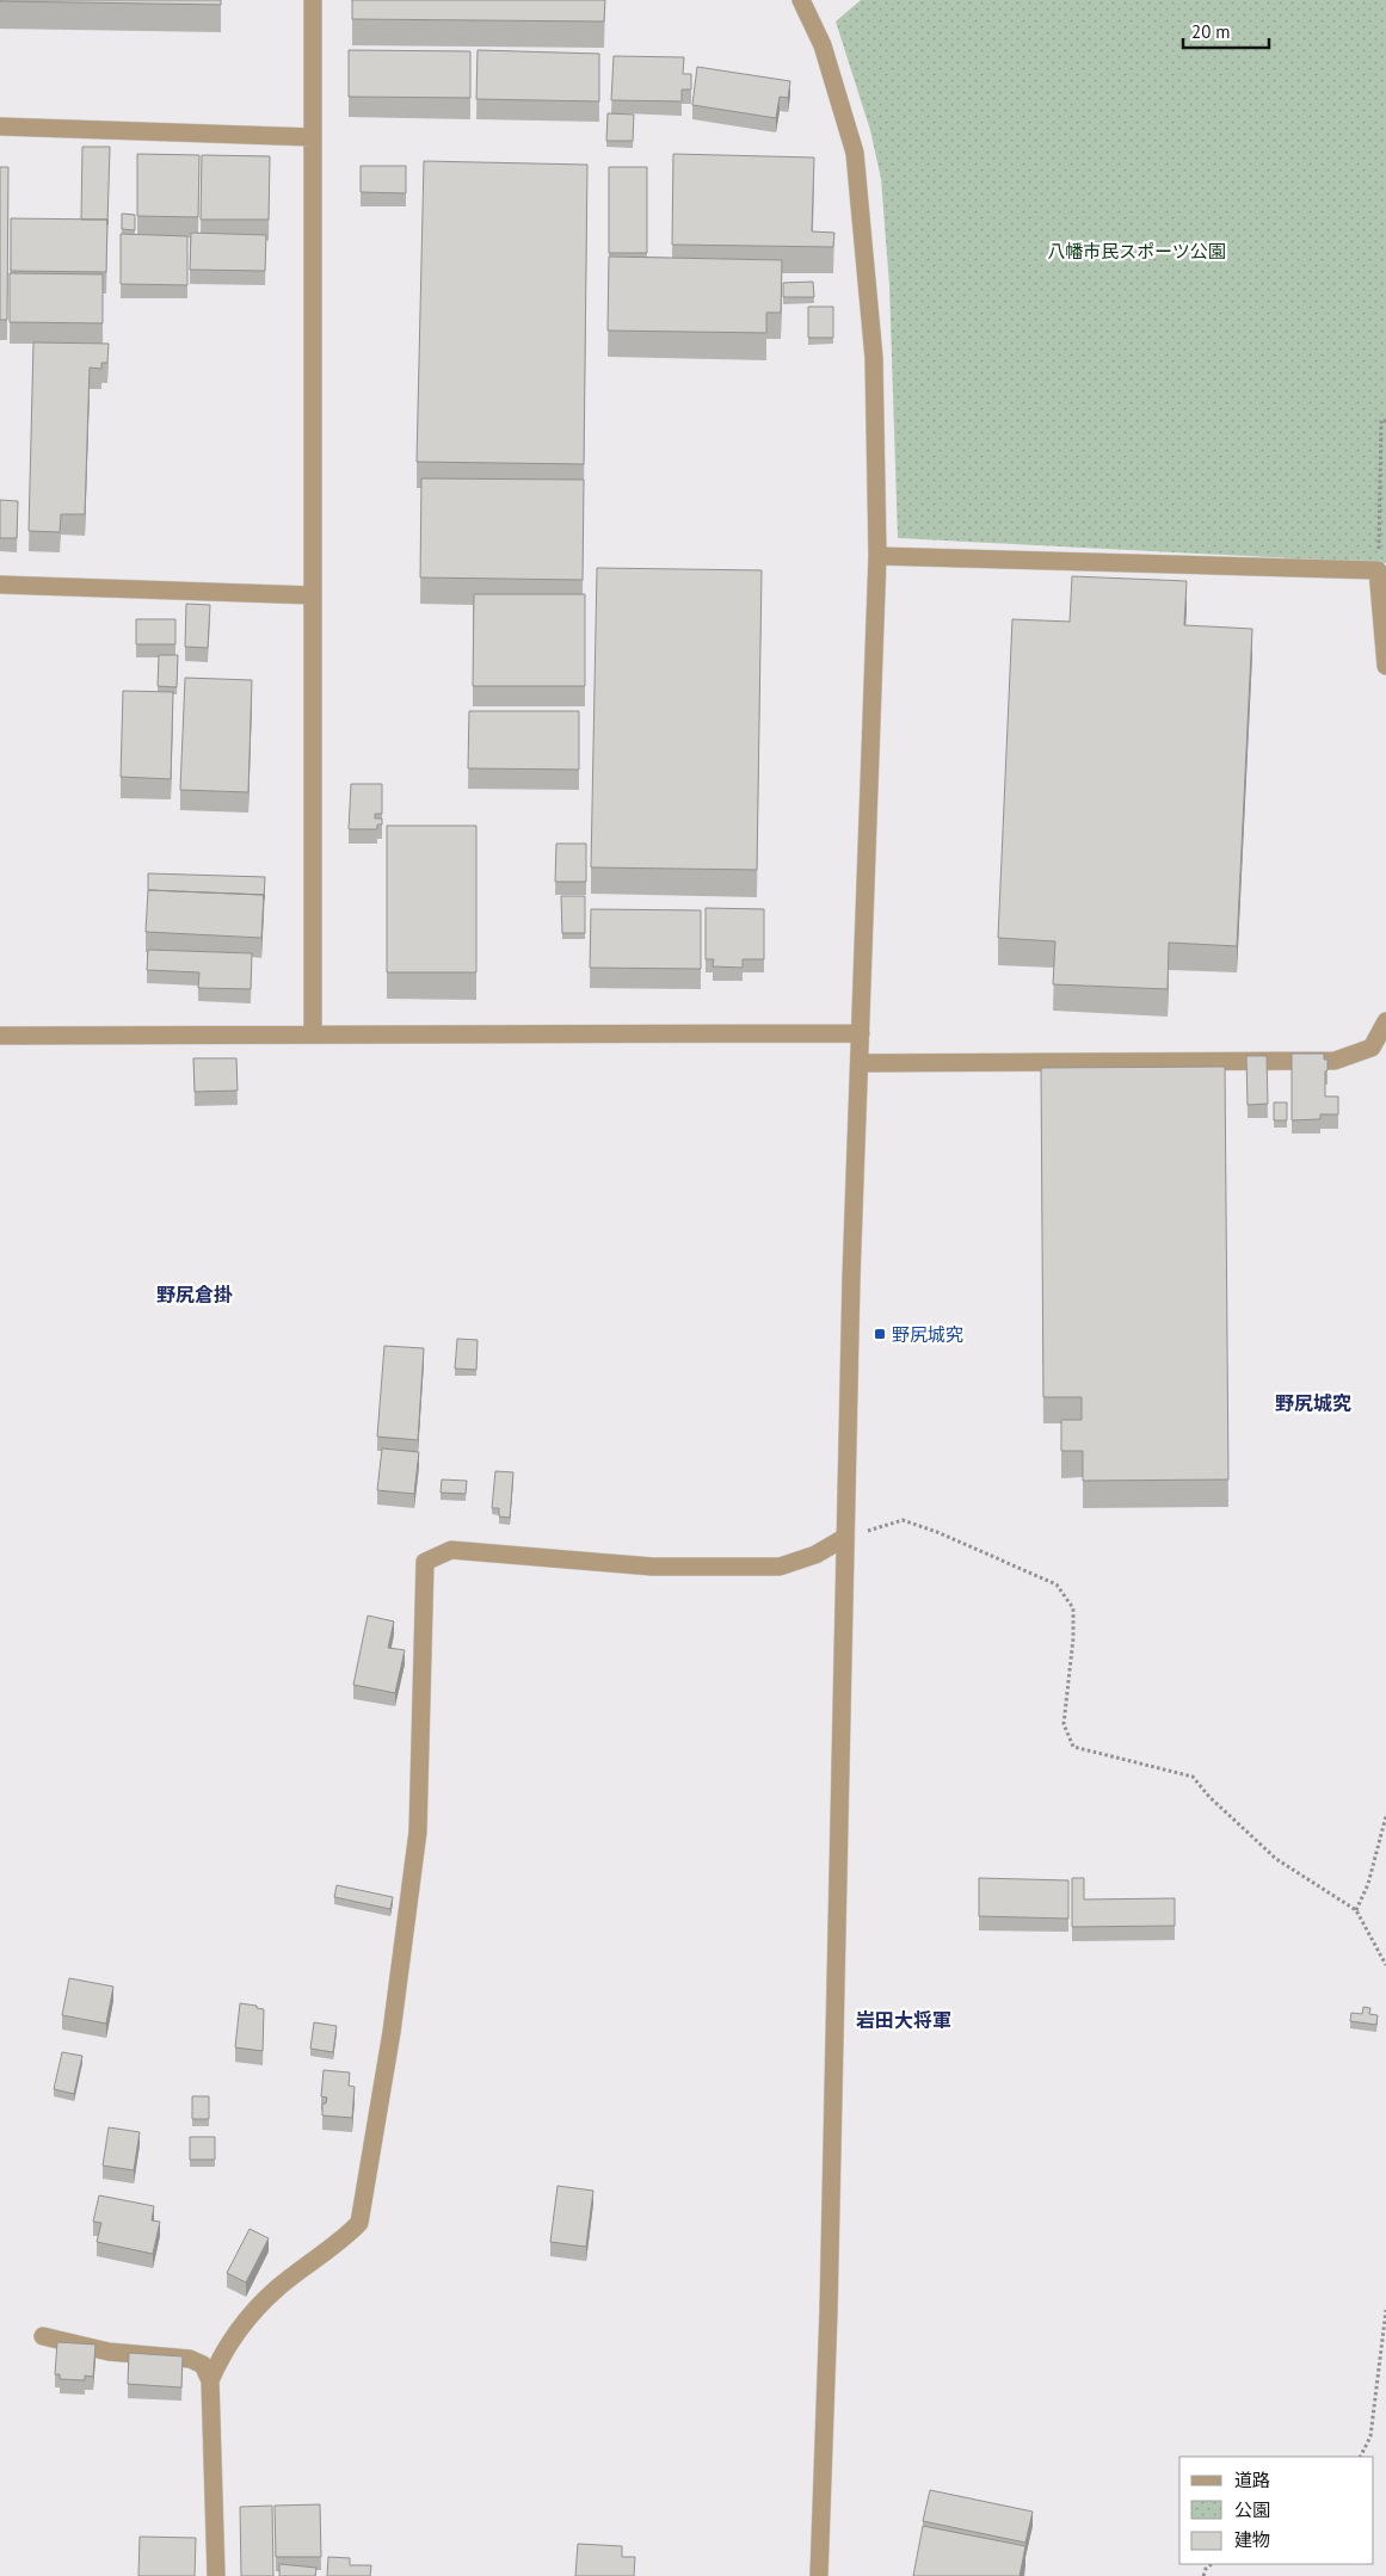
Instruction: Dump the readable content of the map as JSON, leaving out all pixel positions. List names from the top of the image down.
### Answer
{
  "districts": ["野尻倉掛", "野尻城究", "岩田大将軍"],
  "parks": ["八幡市民スポーツ公園"],
  "places": {
    "transit": ["野尻城究"]
  },
  "legend": ["道路", "公園", "建物"],
  "scale_bar": "20 m"
}
